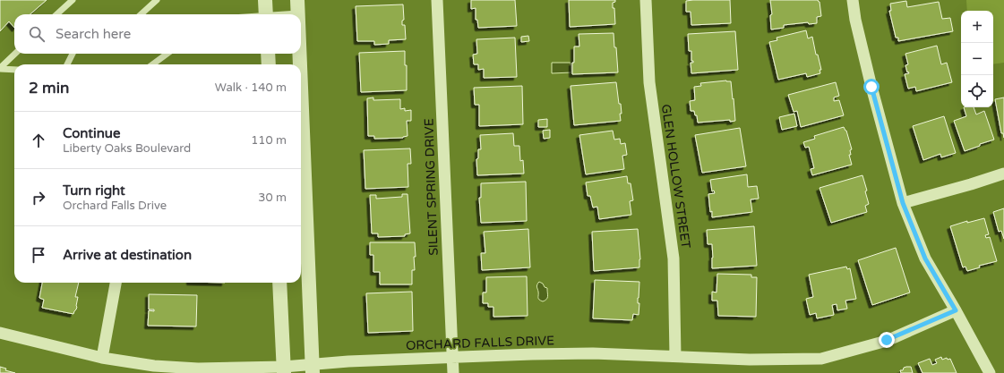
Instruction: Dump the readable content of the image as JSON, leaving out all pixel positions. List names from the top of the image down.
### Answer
{
  "streets": {
    "street": ["GLEN HOLLOW STREET", "SILENT SPRING DRIVE", "ORCHARD FALLS DRIVE"]
  },
  "crossings": [
    ["GLEN HOLLOW STREET", "ORCHARD FALLS DRIVE"],
    ["SILENT SPRING DRIVE", "ORCHARD FALLS DRIVE"]
  ],
  "page": {
    "map_buttons": ["+", "−"],
    "search": "Search here",
    "heading": ["2 min", "Walk · 140 m"],
    "list": [
      ["Continue", "Liberty Oaks Boulevard", "110 m"],
      ["Turn right", "Orchard Falls Drive", "30 m"],
      "Arrive at destination"
    ]
  }
}
